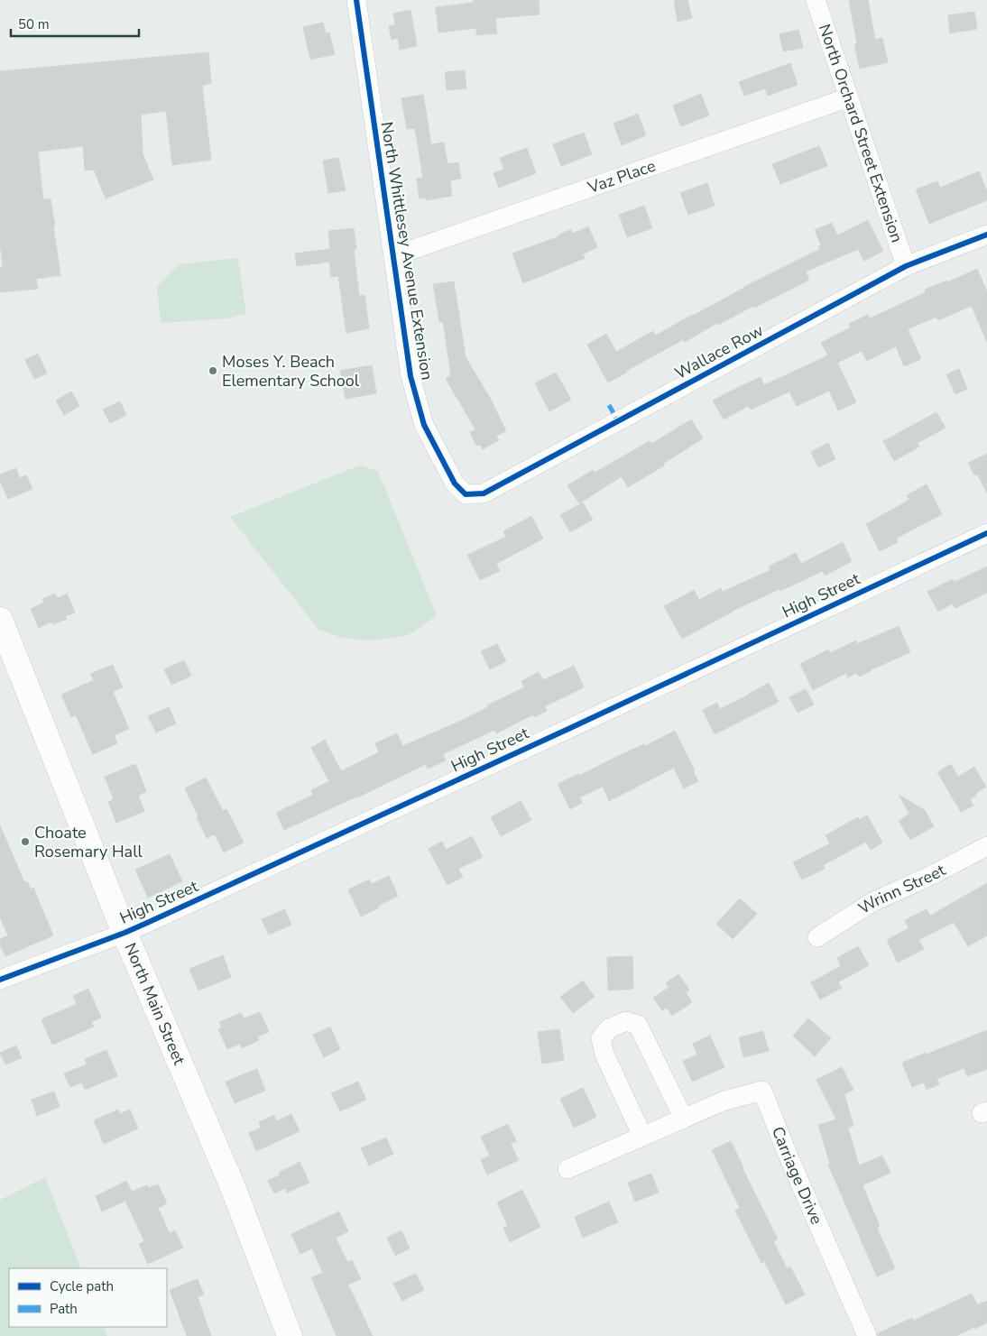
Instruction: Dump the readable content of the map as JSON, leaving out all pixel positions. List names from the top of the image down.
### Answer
{
  "streets": {
    "street": [
      "North Orchard Street Extension",
      "Vaz Place",
      "North Whittlesey Avenue Extension",
      "Wallace Row",
      "High Street",
      "Wrinn Street",
      "North Main Street",
      "Carriage Drive"
    ]
  },
  "crossings": [
    ["North Orchard Street Extension", "Vaz Place"],
    ["North Orchard Street Extension", "Wallace Row"],
    ["Vaz Place", "North Whittlesey Avenue Extension"],
    ["North Whittlesey Avenue Extension", "Wallace Row"],
    ["High Street", "North Main Street"]
  ],
  "places": ["Moses Y. Beach Elementary School", "Choate Rosemary Hall"],
  "legend": ["Cycle path", "Path"],
  "scale_bar": "50 m"
}
